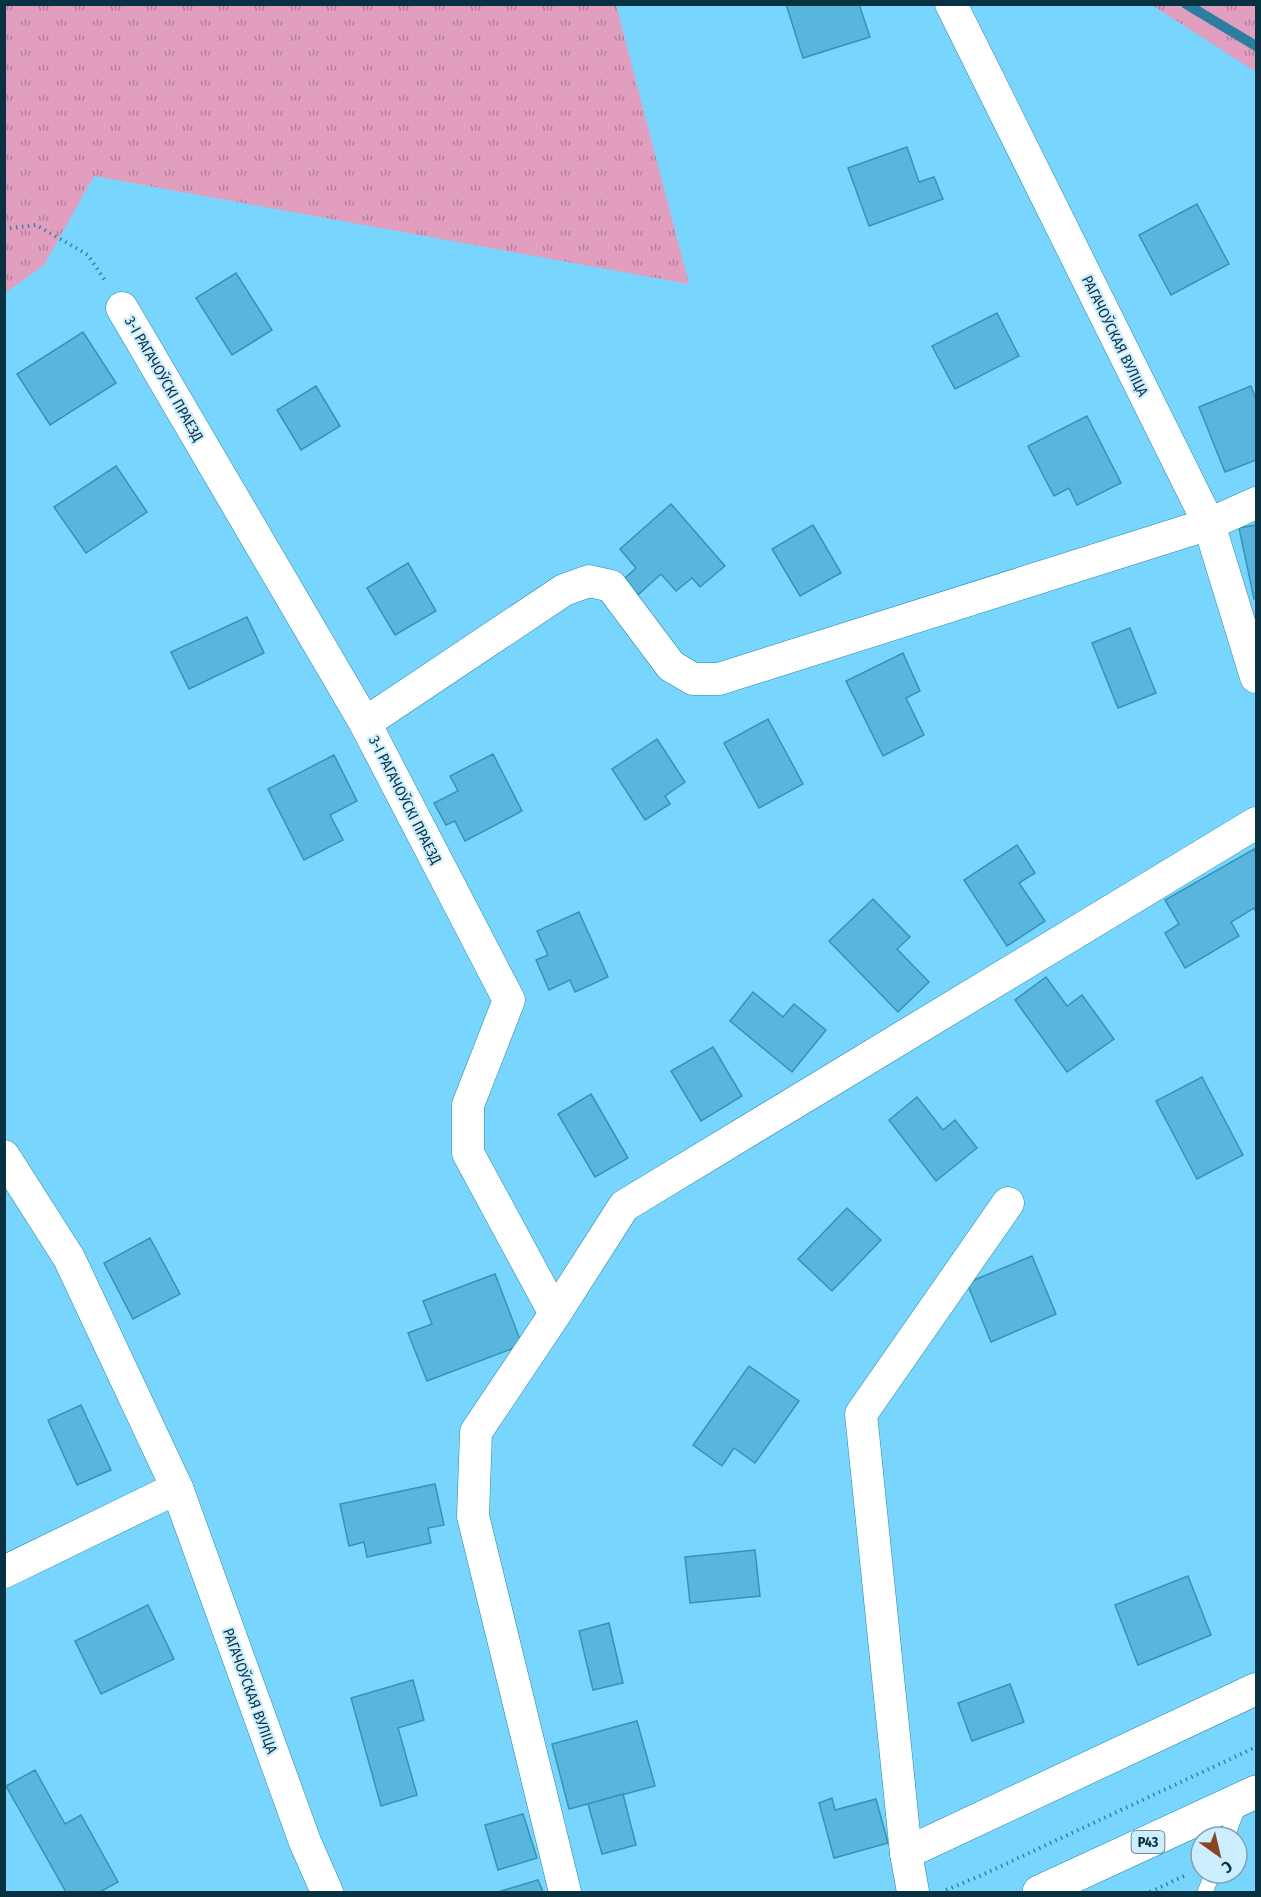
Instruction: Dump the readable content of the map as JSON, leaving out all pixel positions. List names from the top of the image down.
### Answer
{
  "streets": {
    "main road": ["Р43"],
    "street": ["РАГАЧОЎСКАЯ ВУЛІЦА", "3-І РАГАЧОЎСКІ ПРАЕЗД"]
  },
  "north": "bottom right"
}
